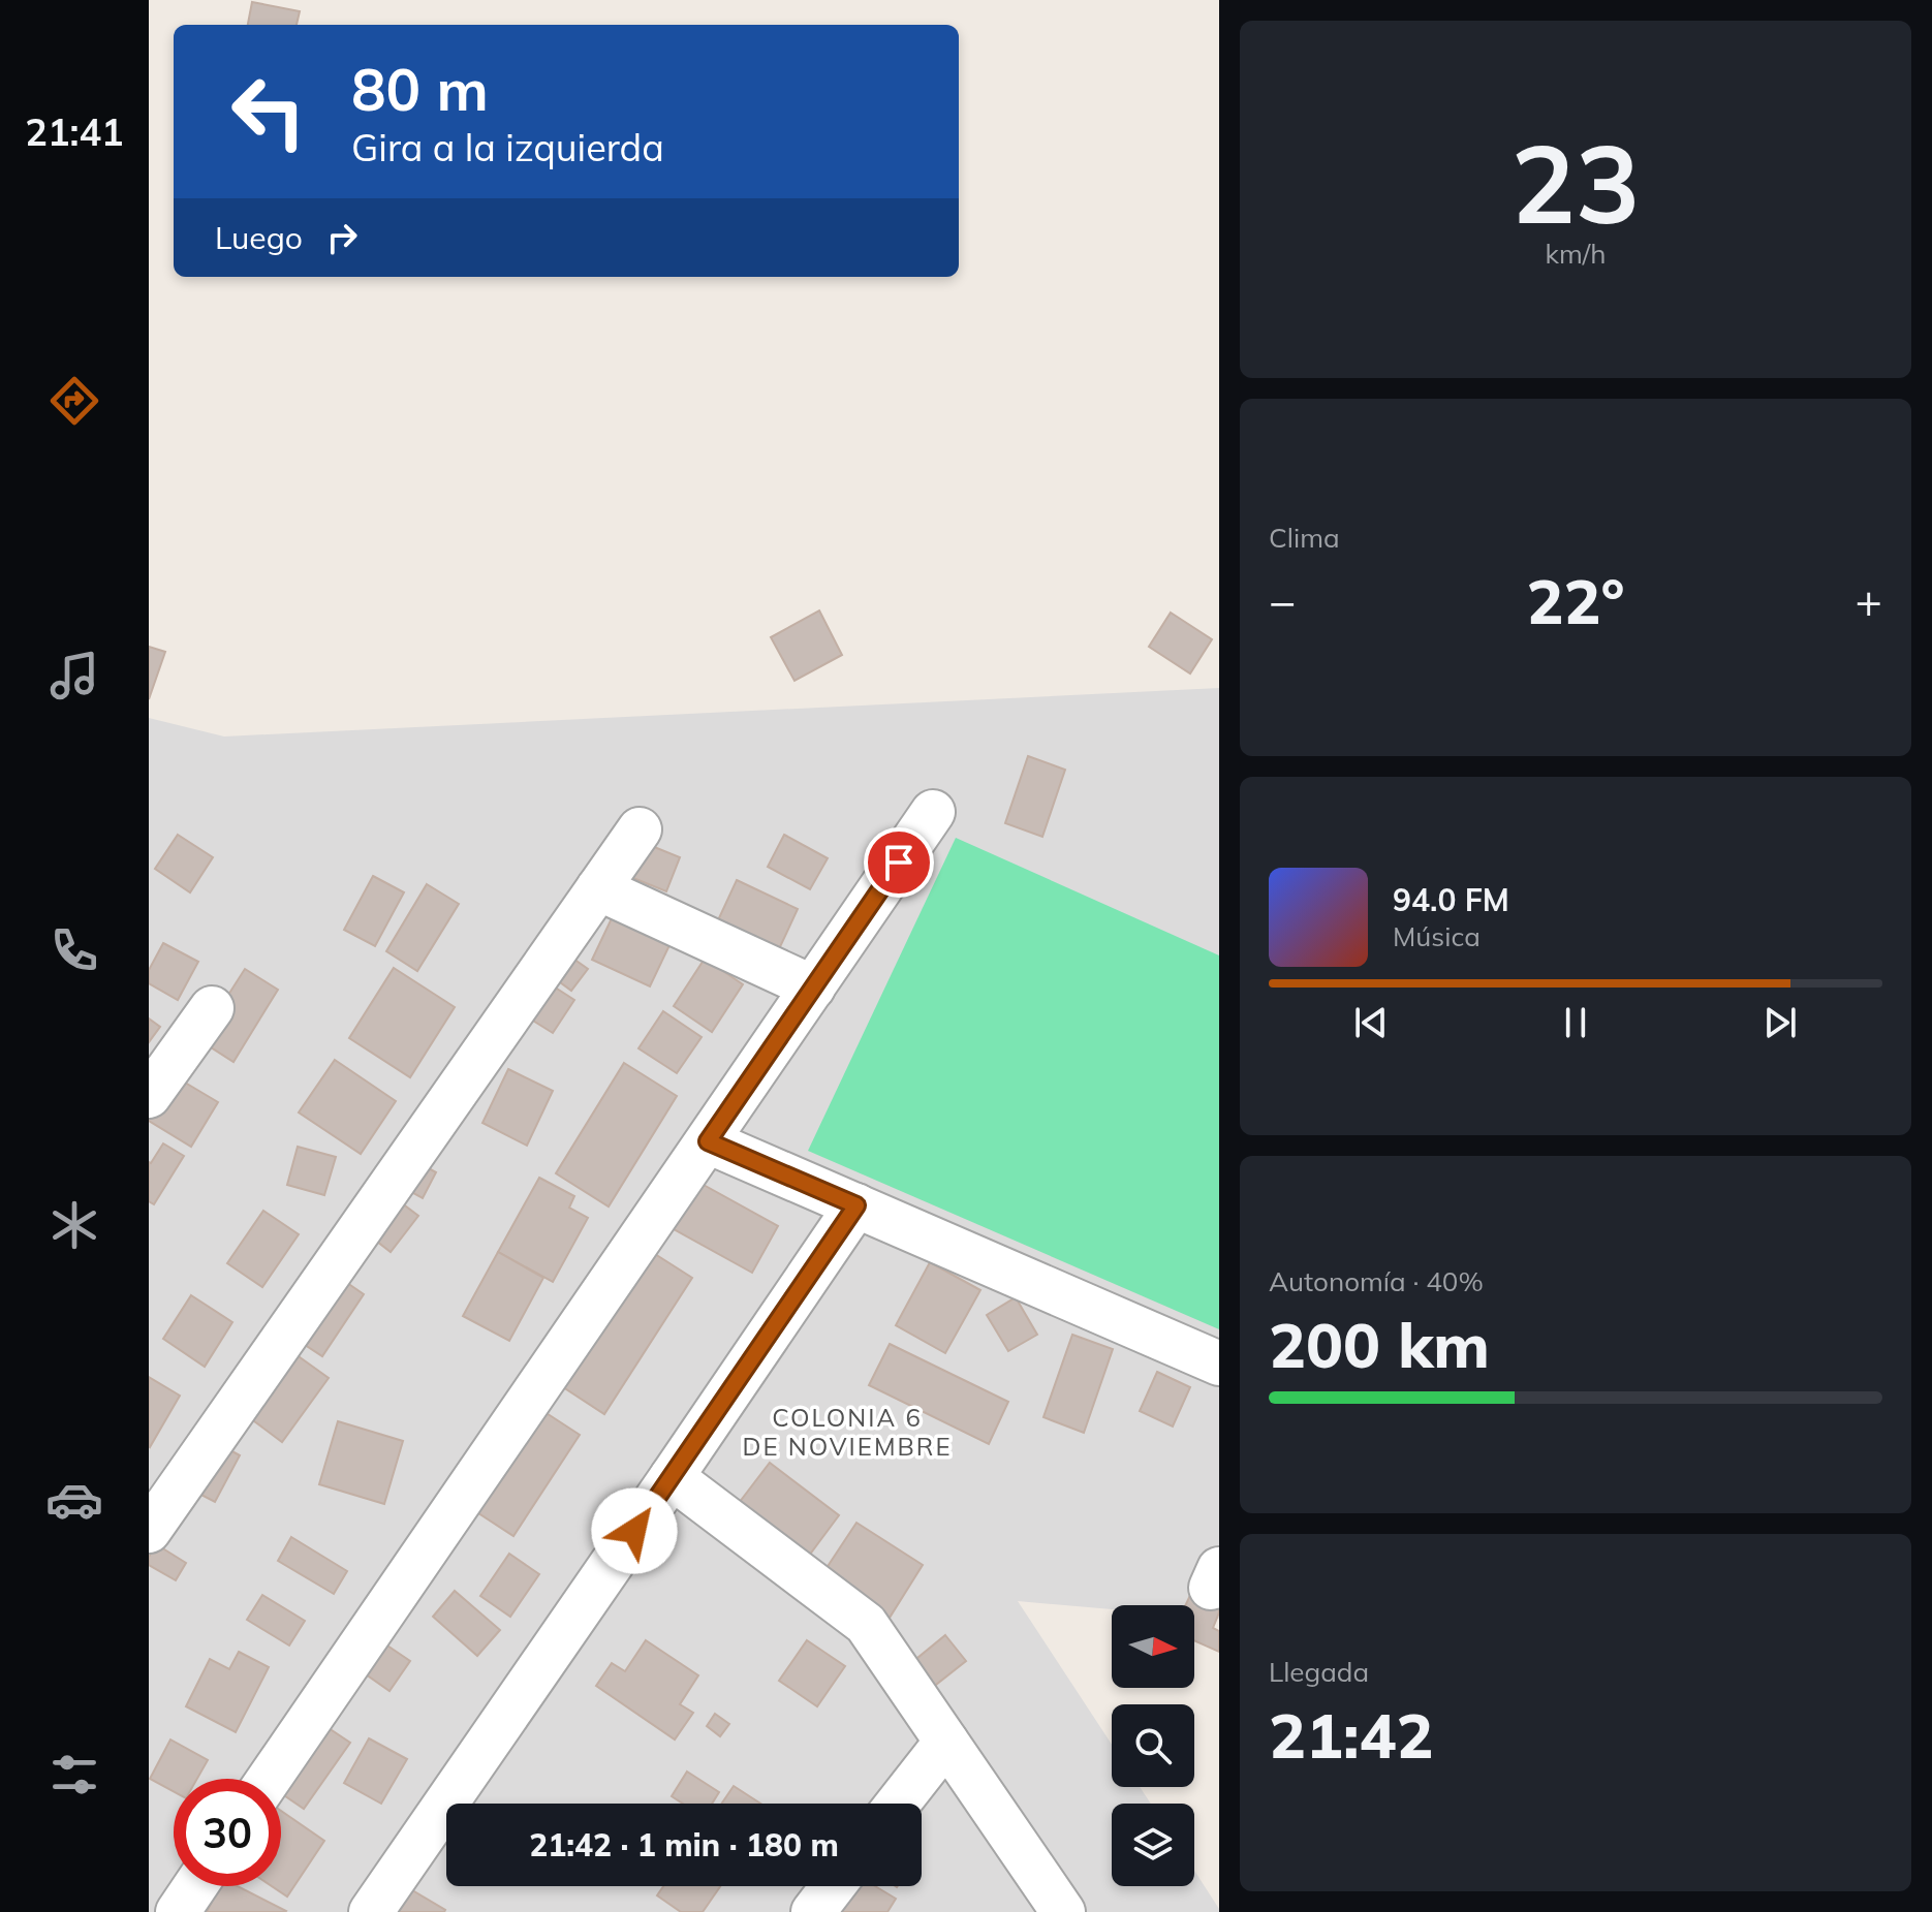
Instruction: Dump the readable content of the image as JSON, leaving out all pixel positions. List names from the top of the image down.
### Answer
{
  "districts": ["COLONIA 6 DE NOVIEMBRE"],
  "north": "right",
  "page": {
    "tabs": "21:41",
    "tile": [
      ["23", "km/h"],
      "Clima",
      ["Autonomía · 40%", "200 km"],
      ["Llegada", "21:42"]
    ],
    "turn": ["80 m", "Gira a la izquierda"],
    "then": "Luego",
    "heat": ["−", "22°", "+"],
    "song": ["94.0 FM", "Música"],
    "limit": "30",
    "trip": "21:42 · 1 min · 180 m"
  }
}
